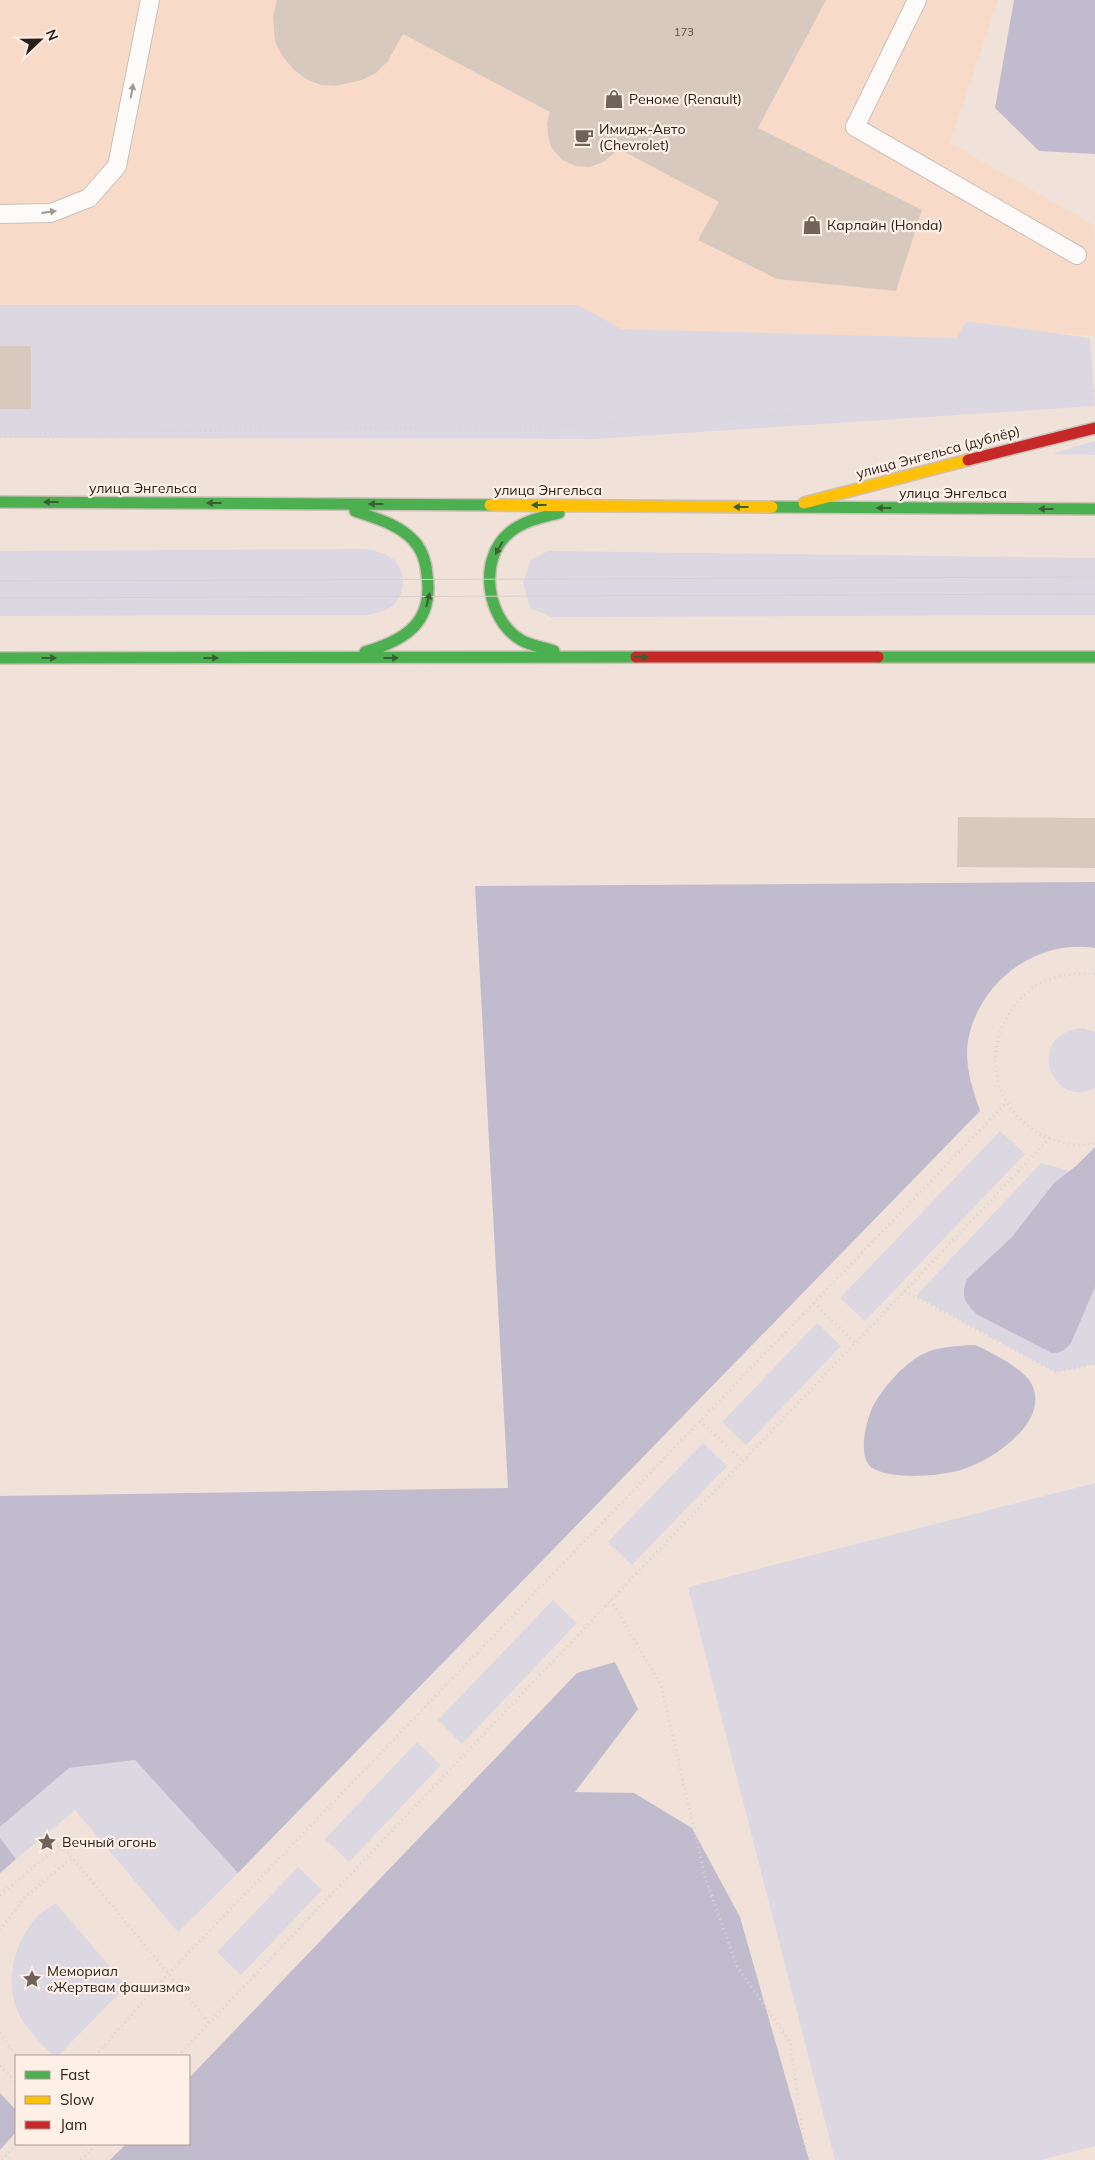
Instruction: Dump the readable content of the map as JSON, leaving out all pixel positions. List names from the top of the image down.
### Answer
{
  "streets": {
    "main road": ["улица Энгельса (дублёр)", "улица Энгельса"]
  },
  "crossings": [
    ["улица Энгельса (дублёр)", "улица Энгельса"]
  ],
  "one_way": ["улица Энгельса"],
  "places": {
    "shop": ["Реноме (Renault)", "Карлайн (Honda)"],
    "cafe": ["Имидж-Авто (Chevrolet)"],
    "place": ["Вечный огонь", "Мемориал «Жертвам фашизма»"]
  },
  "house_numbers": ["173"],
  "legend": ["Fast", "Slow", "Jam"],
  "north": "right"
}
